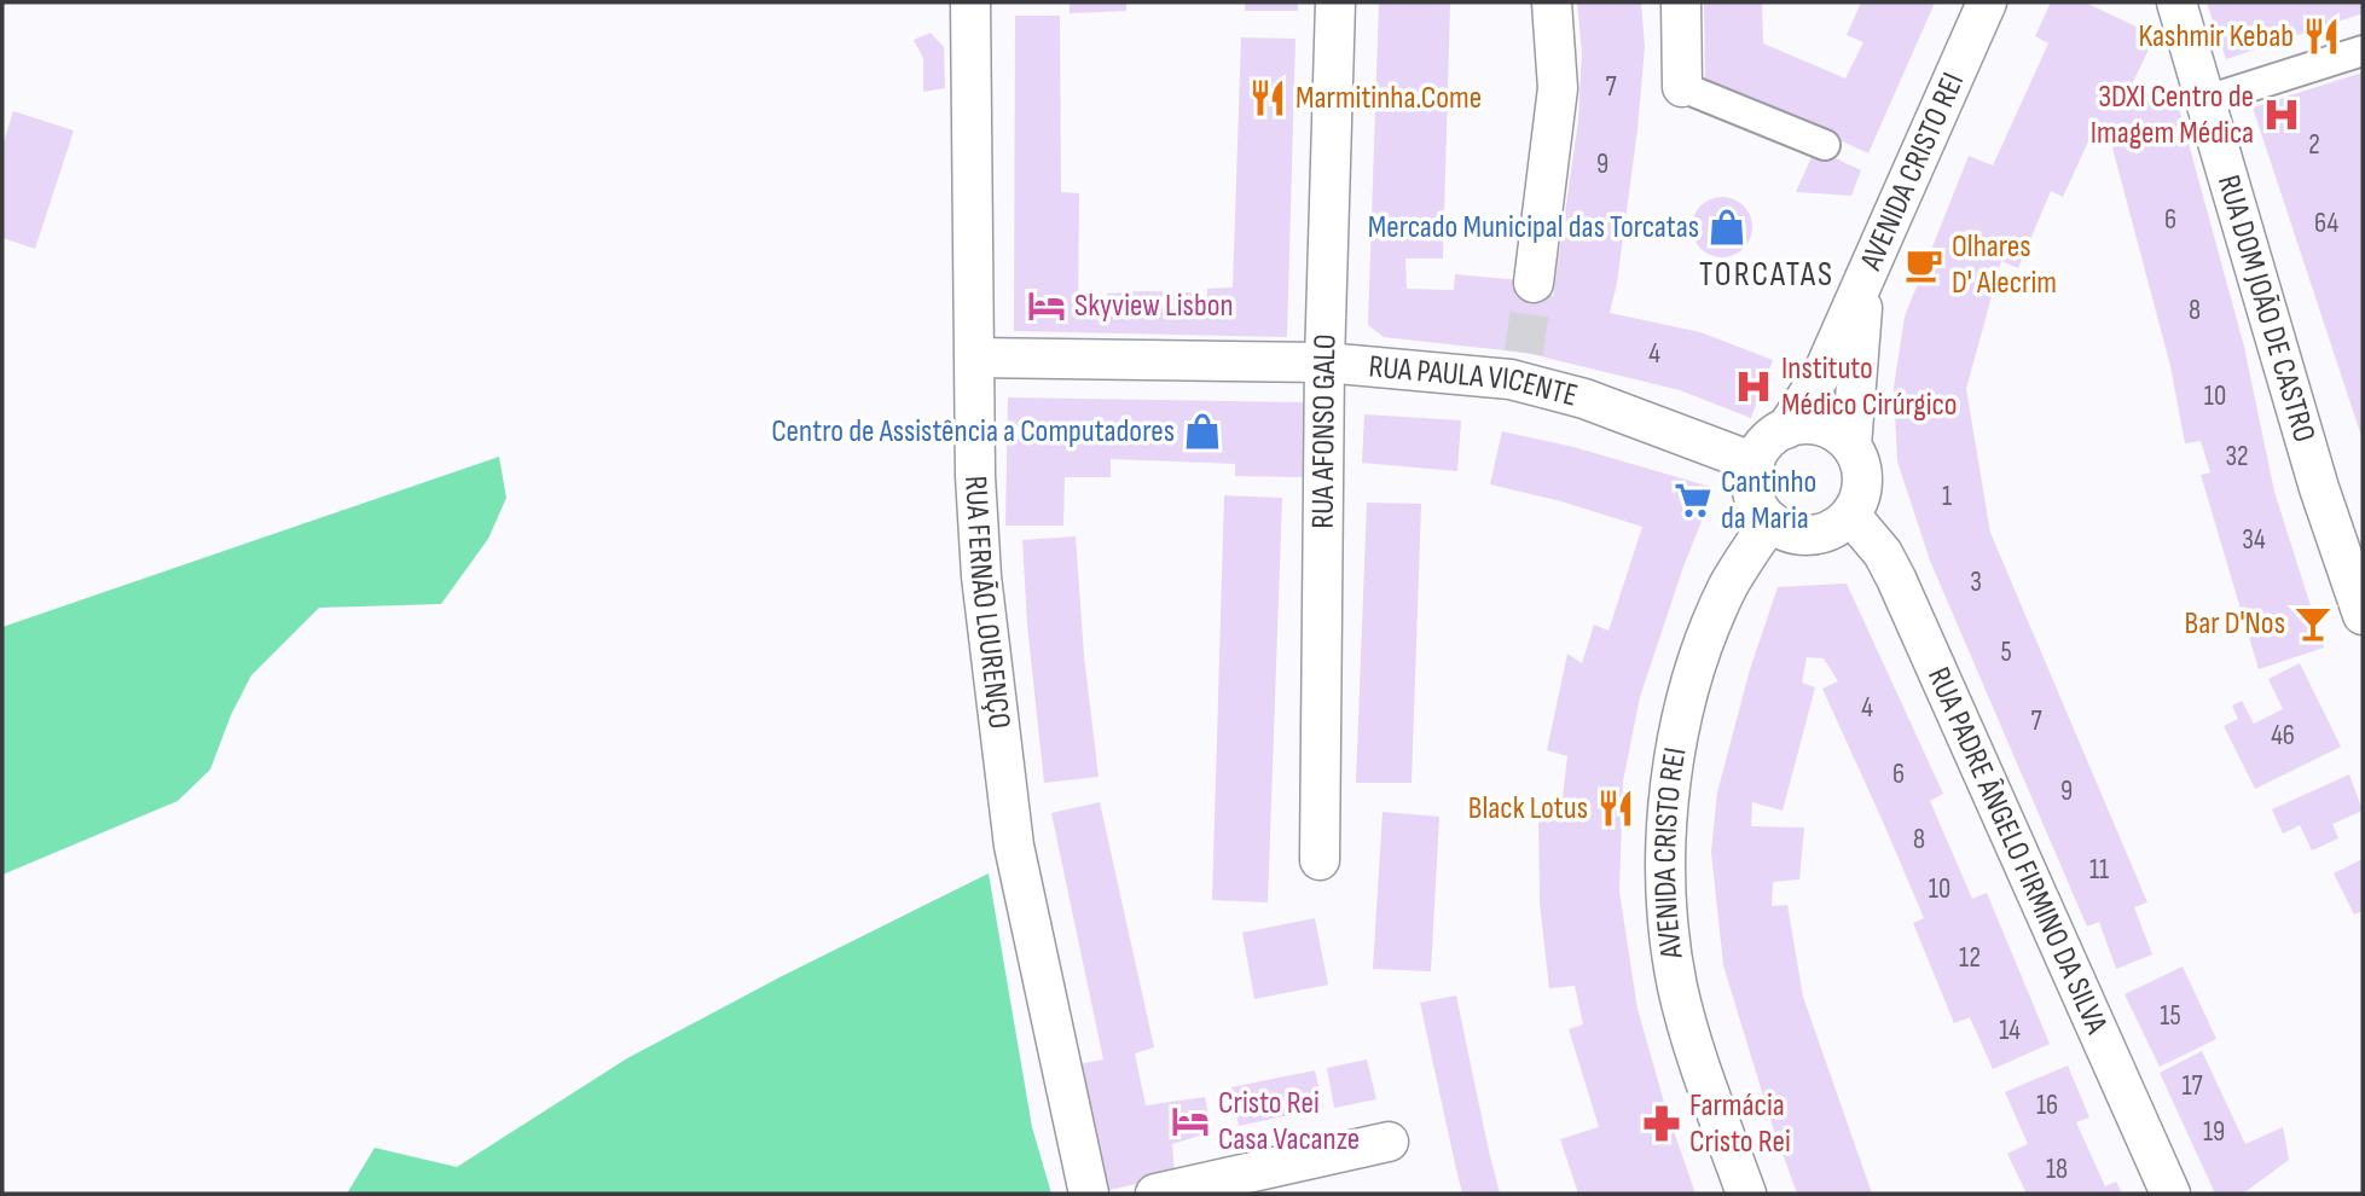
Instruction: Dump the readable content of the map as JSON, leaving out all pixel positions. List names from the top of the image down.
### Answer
{
  "streets": {
    "street": [
      "AVENIDA CRISTO REI",
      "RUA DOM JOÃO DE CASTRO",
      "RUA PAULA VICENTE",
      "RUA AFONSO GALO",
      "RUA FERNÃO LOURENÇO",
      "RUA PADRE ÂNGELO FIRMINO DA SILVA"
    ]
  },
  "crossings": [
    ["AVENIDA CRISTO REI", "RUA PAULA VICENTE"],
    ["AVENIDA CRISTO REI", "RUA PADRE ÂNGELO FIRMINO DA SILVA"],
    ["RUA PAULA VICENTE", "RUA AFONSO GALO"],
    ["RUA PAULA VICENTE", "RUA FERNÃO LOURENÇO"],
    ["RUA PAULA VICENTE", "RUA PADRE ÂNGELO FIRMINO DA SILVA"]
  ],
  "districts": ["TORCATAS"],
  "places": {
    "restaurant": ["Kashmir Kebab", "Marmitinha.Come", "Black Lotus"],
    "hospital": ["3DXI Centro de Imagem Médica", "Instituto Médico Cirúrgico"],
    "shop": ["Mercado Municipal das Torcatas", "Centro de Assistência a Computadores"],
    "cafe": ["Olhares D' Alecrim"],
    "hotel": ["Skyview Lisbon", "Cristo Rei Casa Vacanze"],
    "supermarket": ["Cantinho da Maria"],
    "bar": ["Bar D'Nos"],
    "pharmacy": ["Farmácia Cristo Rei"]
  },
  "house_numbers": [
    "7",
    "2",
    "9",
    "6",
    "64",
    "8",
    "4",
    "10",
    "32",
    "1",
    "34",
    "3",
    "5",
    "4",
    "7",
    "46",
    "6",
    "9",
    "8",
    "11",
    "10",
    "12",
    "15",
    "14",
    "17",
    "16",
    "19",
    "18"
  ]
}
